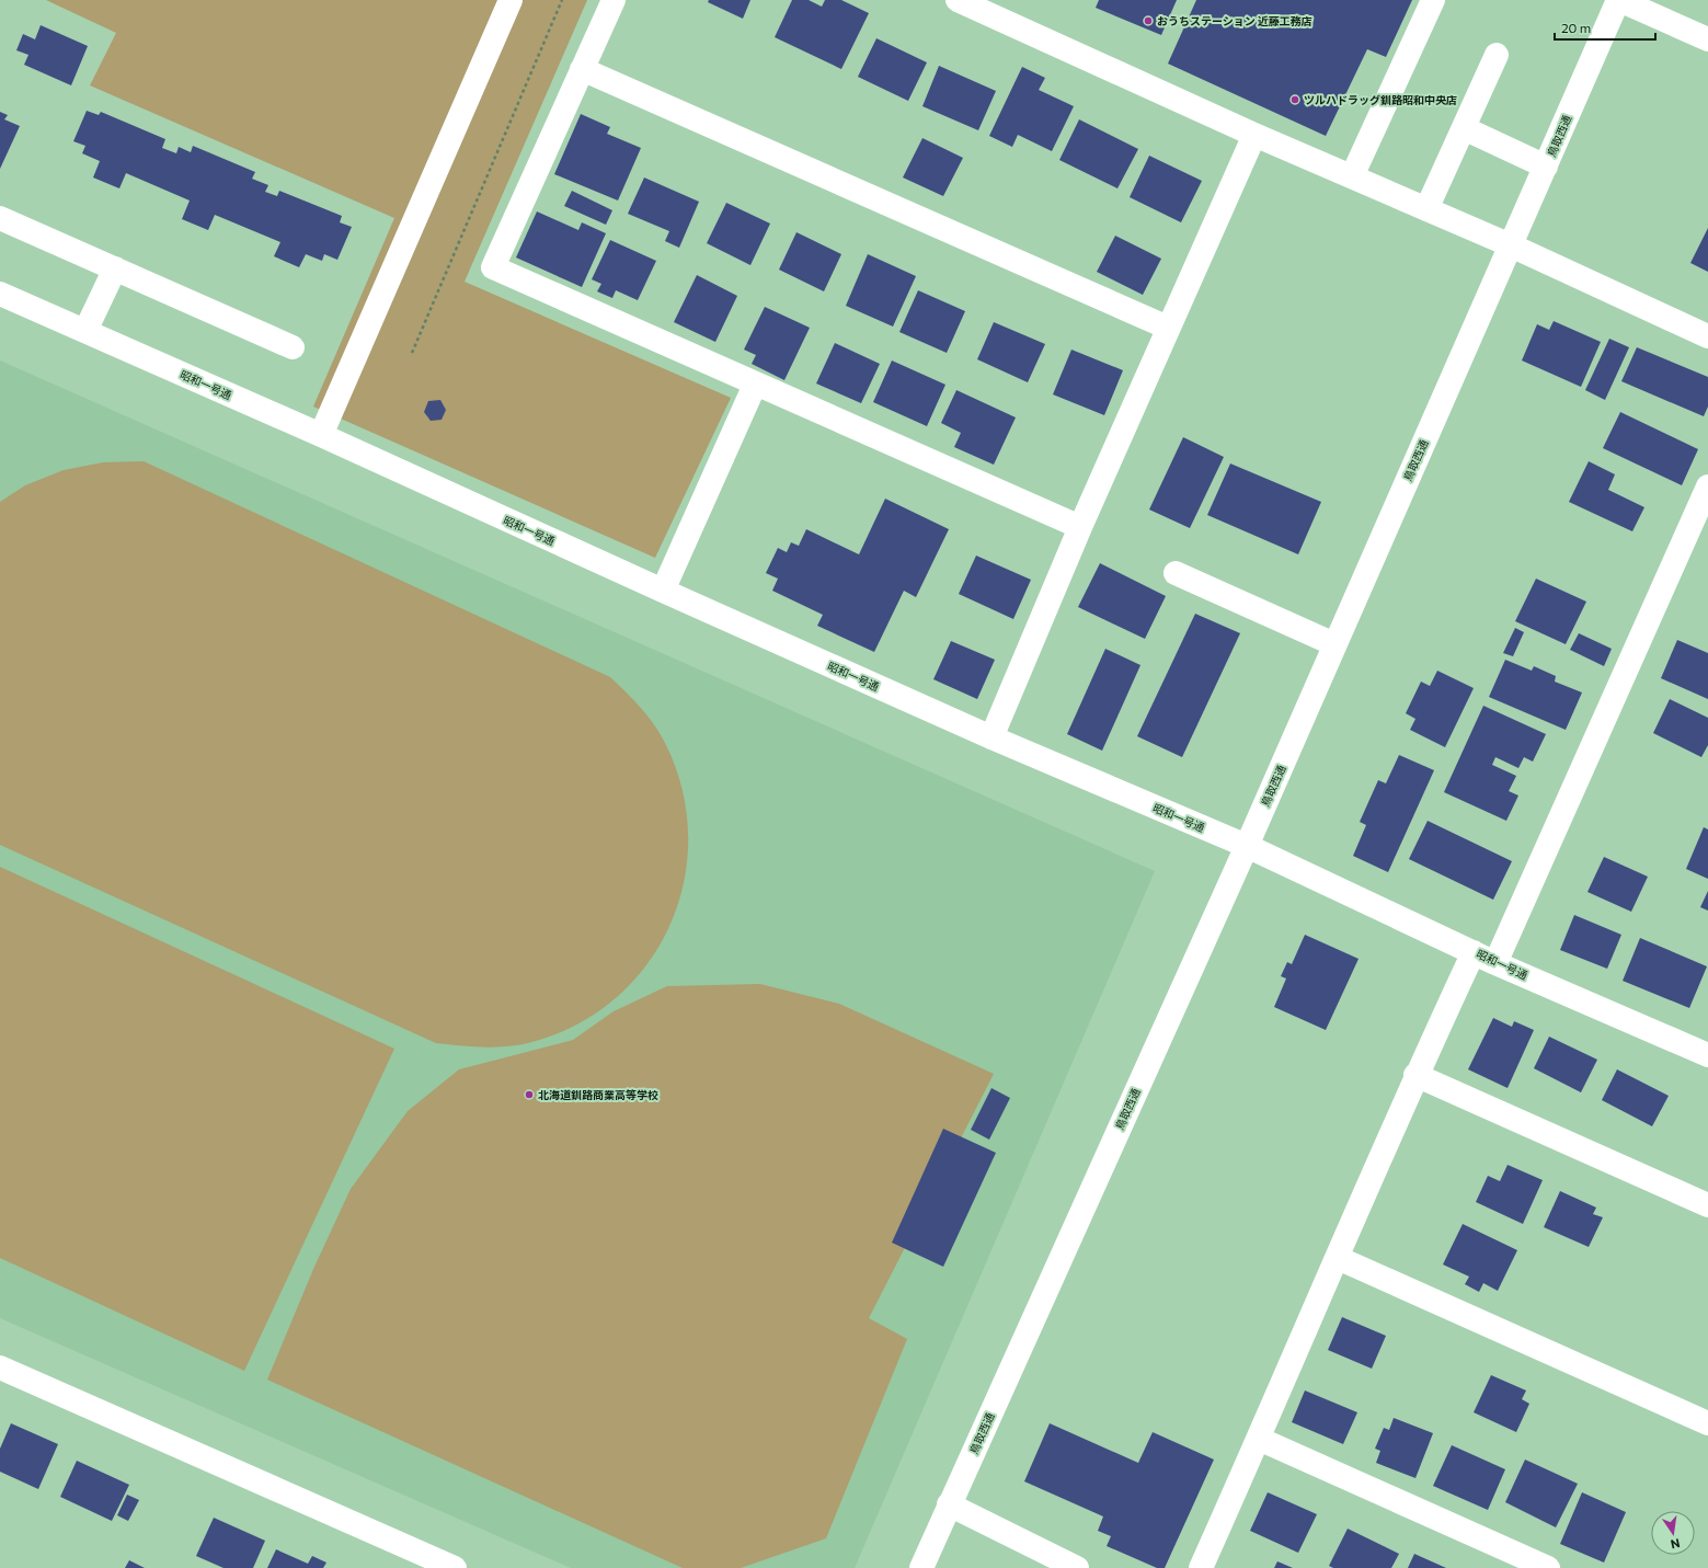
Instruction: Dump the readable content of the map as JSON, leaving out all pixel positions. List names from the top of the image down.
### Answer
{
  "streets": {
    "street": ["鳥取西通", "昭和一号通"]
  },
  "crossings": [
    ["鳥取西通", "昭和一号通"]
  ],
  "places": ["おうちステーション 近藤工務店", "ツルハドラッグ釧路昭和中央店", "北海道釧路商業高等学校"],
  "scale_bar": "20 m",
  "north": "bottom"
}
